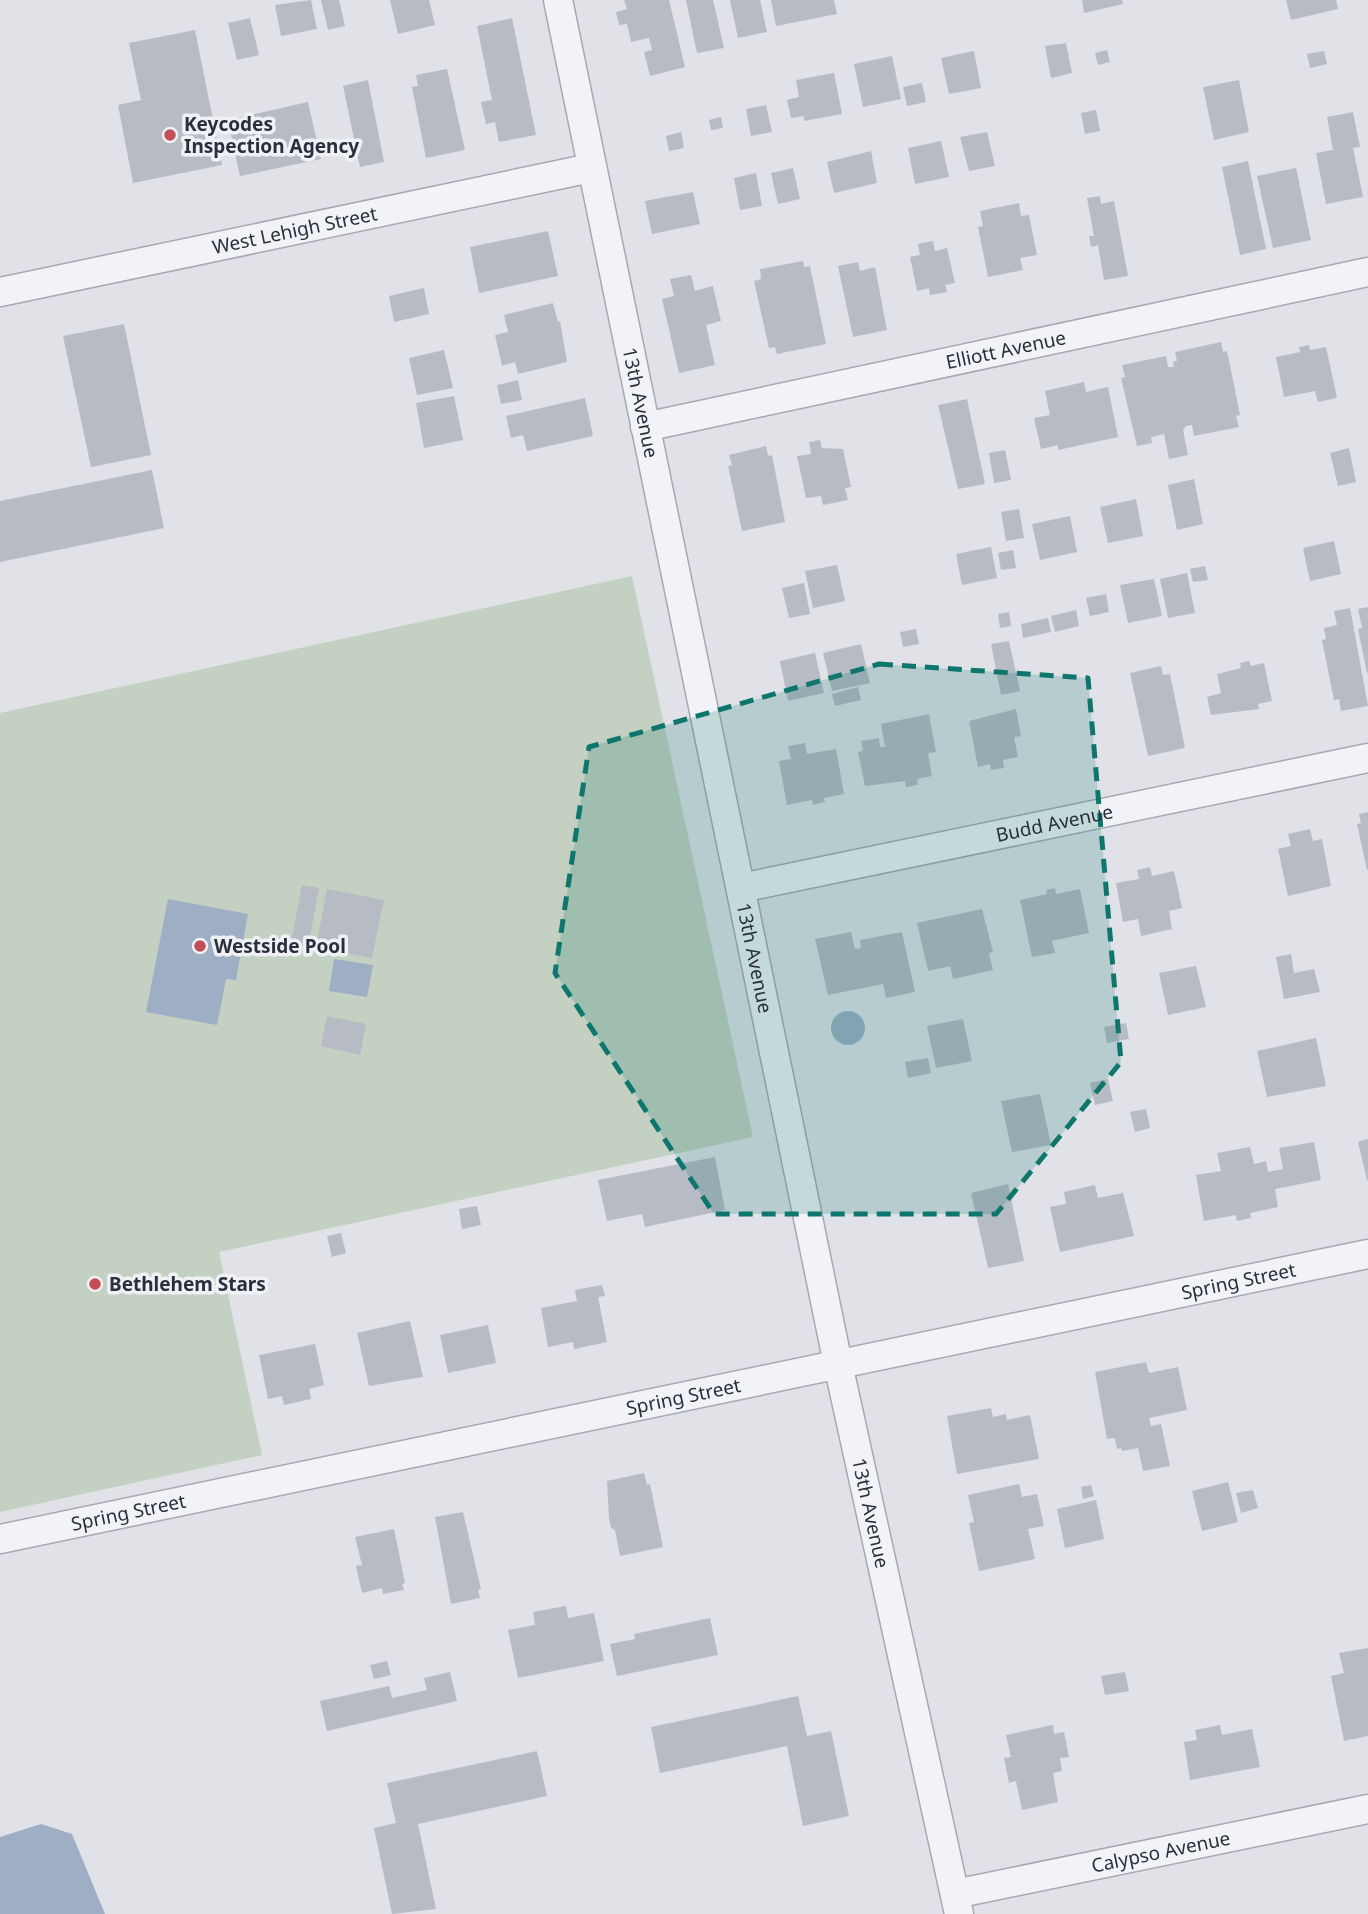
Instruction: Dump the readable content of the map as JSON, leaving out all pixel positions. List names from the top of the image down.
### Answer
{
  "streets": {
    "street": [
      "West Lehigh Street",
      "Elliott Avenue",
      "13th Avenue",
      "Budd Avenue",
      "Spring Street",
      "Calypso Avenue"
    ]
  },
  "crossings": [
    ["West Lehigh Street", "13th Avenue"],
    ["Elliott Avenue", "13th Avenue"],
    ["13th Avenue", "Budd Avenue"],
    ["13th Avenue", "Spring Street"],
    ["13th Avenue", "Calypso Avenue"]
  ],
  "places": ["Keycodes Inspection Agency", "Westside Pool", "Bethlehem Stars"]
}
